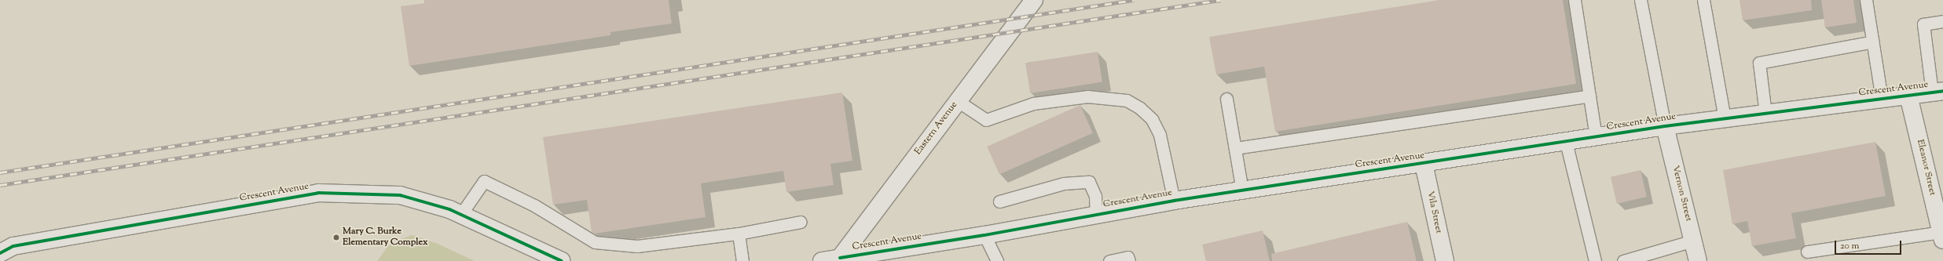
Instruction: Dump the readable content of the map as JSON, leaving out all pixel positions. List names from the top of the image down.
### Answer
{
  "streets": {
    "street": [
      "Crescent Avenue",
      "Eastern Avenue",
      "Eleanor Street",
      "Vernon Street",
      "Vila Street"
    ]
  },
  "crossings": [
    ["Crescent Avenue", "Eastern Avenue"],
    ["Crescent Avenue", "Eleanor Street"],
    ["Crescent Avenue", "Vernon Street"],
    ["Crescent Avenue", "Vila Street"]
  ],
  "places": ["Mary C. Burke Elementary Complex"],
  "scale_bar": "20 m"
}
